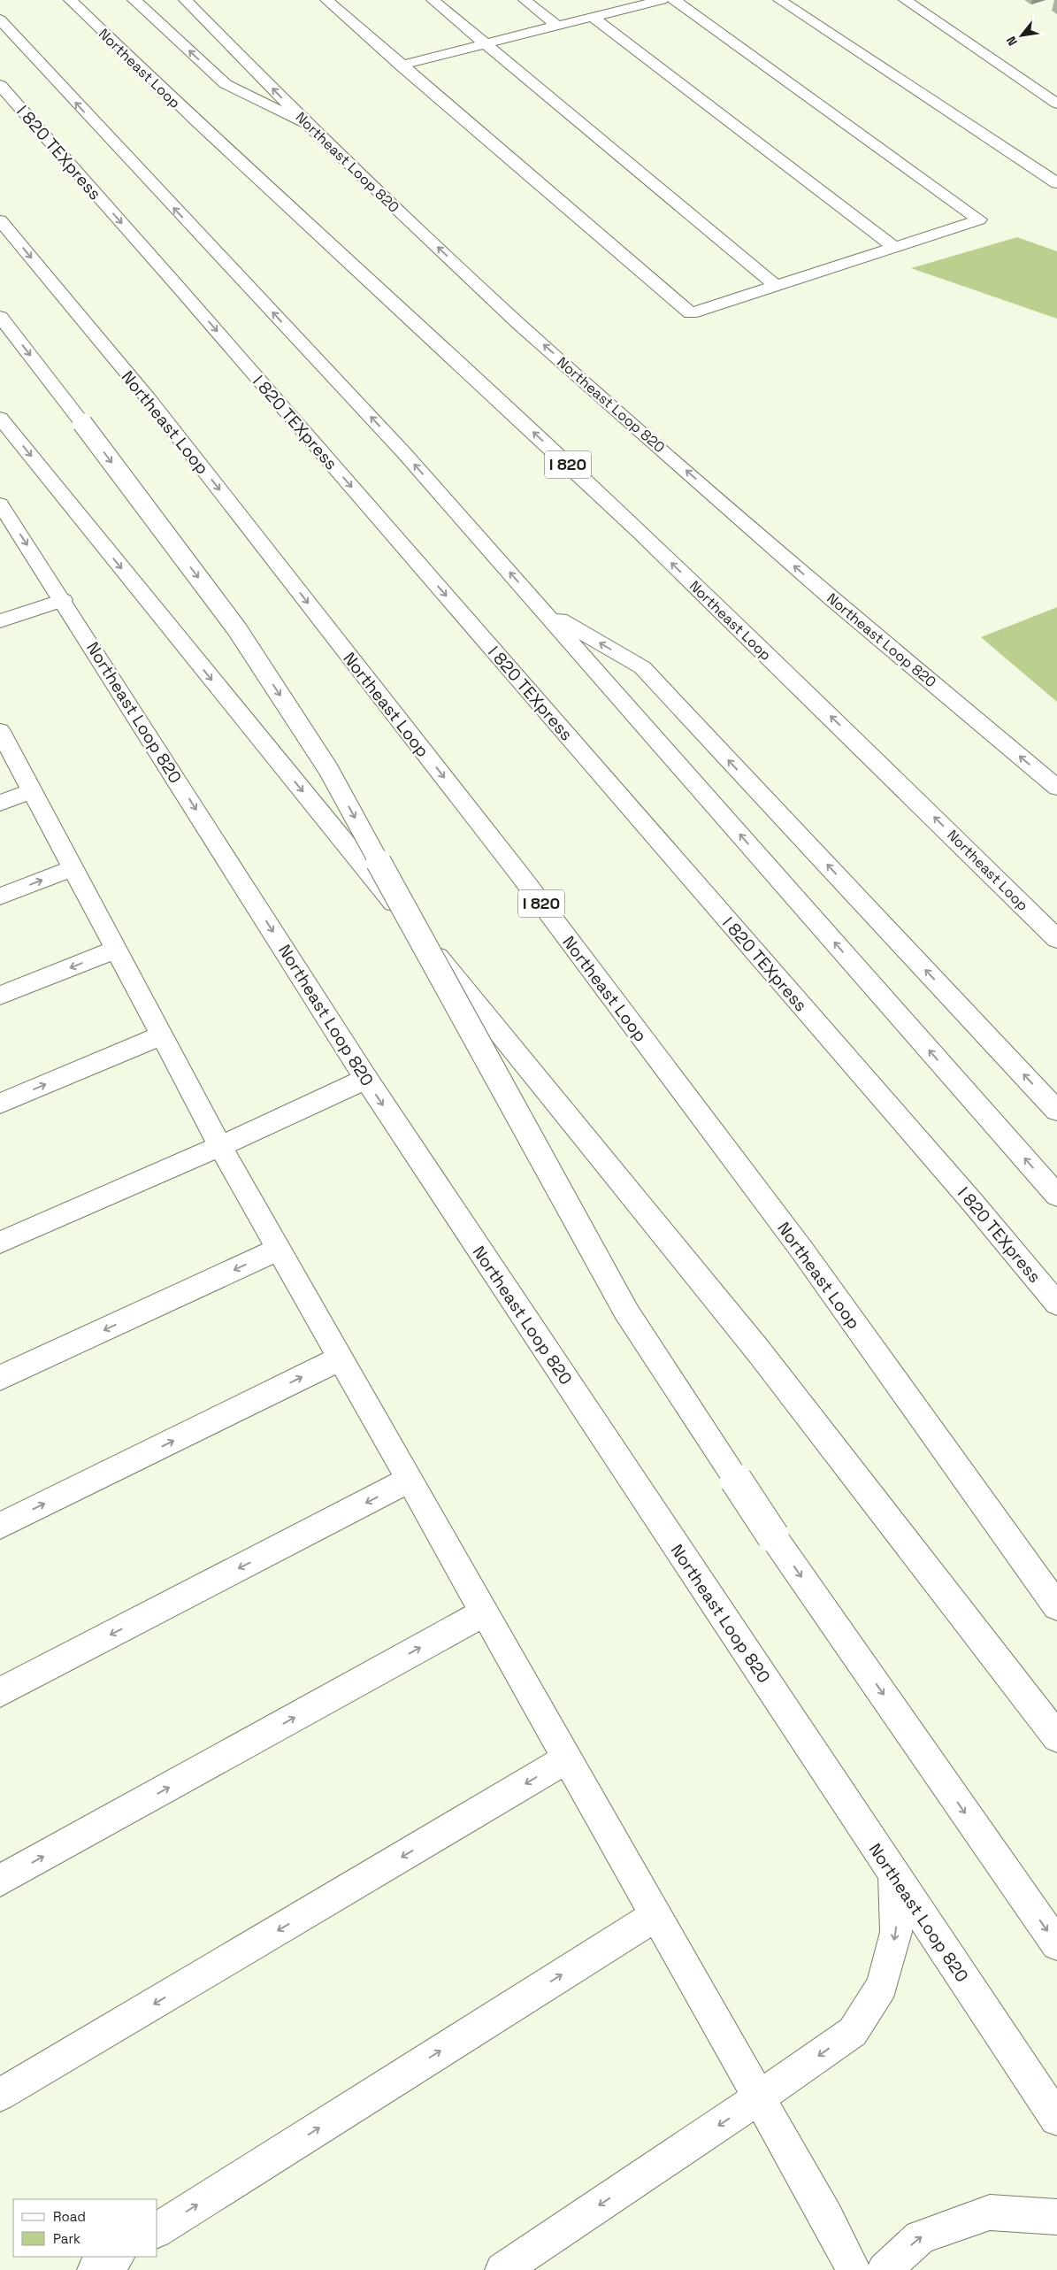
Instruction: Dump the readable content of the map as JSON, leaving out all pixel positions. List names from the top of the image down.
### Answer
{
  "streets": {
    "main road": [
      "Northeast Loop",
      "I 820 TEXpress",
      "Northeast Loop 820",
      "I 820"
    ]
  },
  "legend": ["Road", "Park"],
  "north": "bottom left"
}
